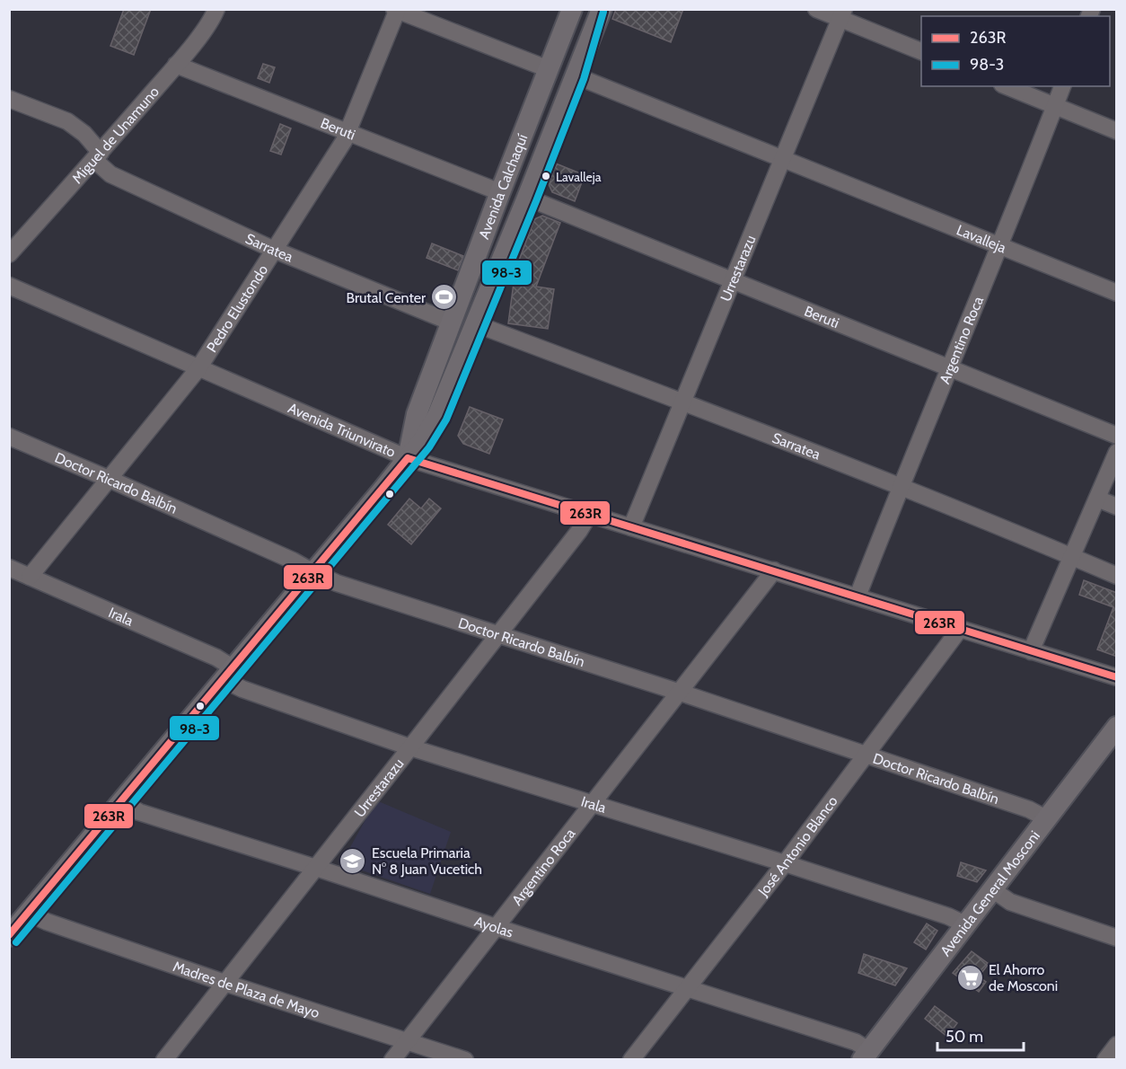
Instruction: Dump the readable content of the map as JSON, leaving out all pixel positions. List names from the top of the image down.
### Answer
{
  "streets": {
    "main road": ["Avenida Calchaquí", "Avenida General Mosconi"],
    "street": [
      "Beruti",
      "Miguel de Unamuno",
      "Lavalleja",
      "Sarratea",
      "Urrestarazu",
      "Pedro Elustondo",
      "Argentino Roca",
      "Avenida Triunvirato",
      "Doctor Ricardo Balbín",
      "Irala",
      "José Antonio Blanco",
      "Ayolas",
      "Madres de Plaza de Mayo"
    ]
  },
  "crossings": [
    ["Beruti", "Miguel de Unamuno"],
    ["Beruti", "Avenida Calchaquí"],
    ["Beruti", "Urrestarazu"],
    ["Beruti", "Pedro Elustondo"],
    ["Beruti", "Argentino Roca"],
    ["Miguel de Unamuno", "Sarratea"],
    ["Avenida Calchaquí", "Lavalleja"],
    ["Avenida Calchaquí", "Sarratea"],
    ["Avenida Calchaquí", "Avenida Triunvirato"],
    ["Avenida Calchaquí", "Doctor Ricardo Balbín"],
    ["Avenida Calchaquí", "Irala"],
    ["Avenida Calchaquí", "Ayolas"],
    ["Avenida Calchaquí", "Madres de Plaza de Mayo"],
    ["Lavalleja", "Urrestarazu"],
    ["Lavalleja", "Argentino Roca"],
    ["Sarratea", "Urrestarazu"],
    ["Sarratea", "Pedro Elustondo"],
    ["Sarratea", "Argentino Roca"],
    ["Urrestarazu", "Avenida Triunvirato"],
    ["Urrestarazu", "Doctor Ricardo Balbín"],
    ["Urrestarazu", "Irala"],
    ["Urrestarazu", "Ayolas"],
    ["Urrestarazu", "Madres de Plaza de Mayo"],
    ["Pedro Elustondo", "Avenida Triunvirato"],
    ["Pedro Elustondo", "Doctor Ricardo Balbín"],
    ["Pedro Elustondo", "Irala"],
    ["Argentino Roca", "Avenida Triunvirato"],
    ["Argentino Roca", "Doctor Ricardo Balbín"],
    ["Argentino Roca", "Irala"],
    ["Argentino Roca", "Ayolas"],
    ["Argentino Roca", "Madres de Plaza de Mayo"],
    ["Avenida Triunvirato", "José Antonio Blanco"],
    ["Doctor Ricardo Balbín", "José Antonio Blanco"],
    ["Doctor Ricardo Balbín", "Avenida General Mosconi"],
    ["Irala", "José Antonio Blanco"],
    ["Irala", "Avenida General Mosconi"],
    ["José Antonio Blanco", "Ayolas"],
    ["Avenida General Mosconi", "Ayolas"]
  ],
  "places": {
    "other": ["Lavalleja"],
    "sports": ["Brutal Center"],
    "school or university": ["Escuela Primaria N° 8 Juan Vucetich"],
    "supermarket": ["El Ahorro de Mosconi"]
  },
  "lines": ["transit line 98-3", "transit line 263R"],
  "legend": ["263R", "98-3"],
  "scale_bar": "50 m"
}
